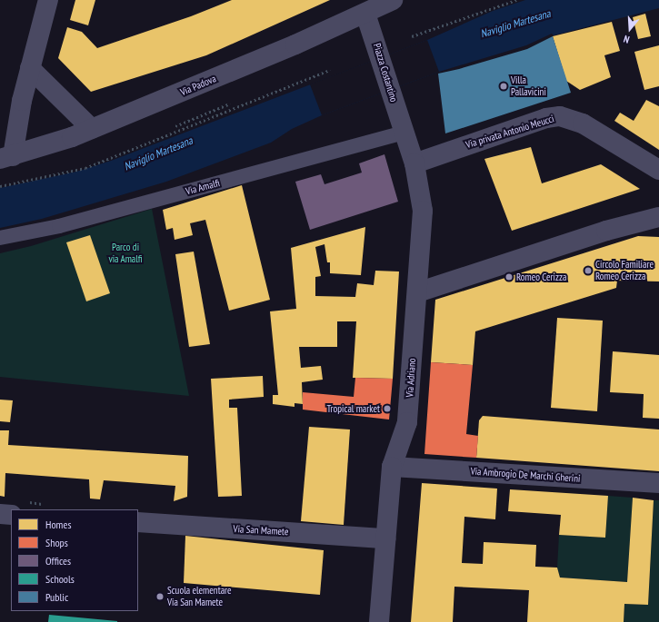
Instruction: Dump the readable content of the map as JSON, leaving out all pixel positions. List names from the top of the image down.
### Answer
{
  "streets": {
    "street": [
      "Piazza Costantino",
      "Via Padova",
      "Via privata Antonio Meucci",
      "Via Adriano",
      "Via Ambrogio De Marchi Gherini",
      "Via San Mamete"
    ],
    "lane": ["Via Amalfi"]
  },
  "crossings": [
    ["Piazza Costantino", "Via Padova"],
    ["Piazza Costantino", "Via Amalfi"],
    ["Piazza Costantino", "Via Adriano"],
    ["Via privata Antonio Meucci", "Via Adriano"],
    ["Via Amalfi", "Via Adriano"],
    ["Via Adriano", "Via Ambrogio De Marchi Gherini"],
    ["Via Adriano", "Via San Mamete"]
  ],
  "water": ["Naviglio Martesana"],
  "parks": ["Parco di via Amalfi"],
  "places": [
    "Villa Pallavicini",
    "Circolo Familiare Romeo Cerizza",
    "Romeo Cerizza",
    "Tropical market",
    "Scuola elementare Via San Mamete"
  ],
  "legend": [
    "Homes",
    "Shops",
    "Offices",
    "Schools",
    "Public"
  ],
  "north": "bottom"
}
